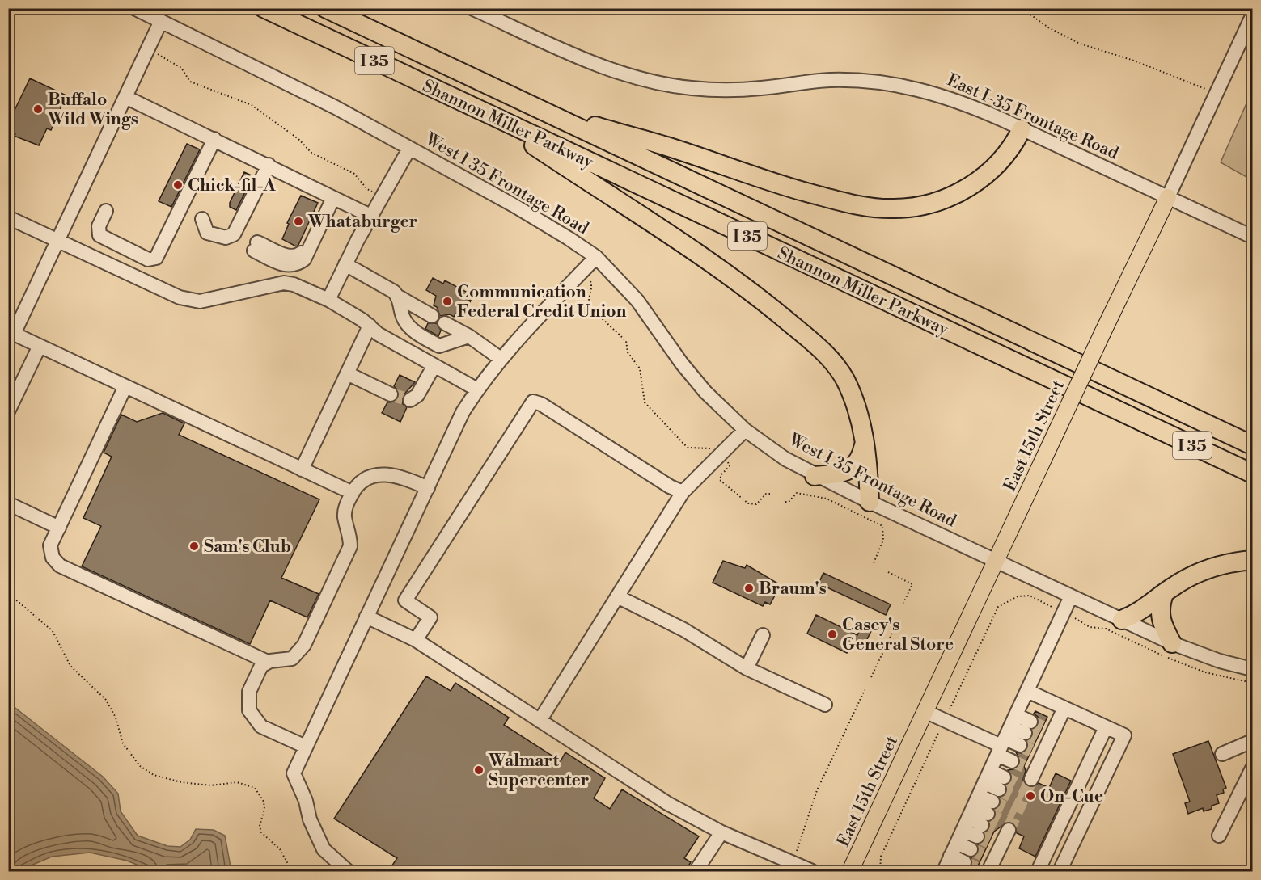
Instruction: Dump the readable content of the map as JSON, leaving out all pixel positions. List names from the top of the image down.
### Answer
{
  "streets": {
    "highway": ["I 35", "Shannon Miller Parkway"],
    "main road": ["East 15th Street"],
    "street": ["East I-35 Frontage Road", "West I 35 Frontage Road"]
  },
  "crossings": [
    ["East I-35 Frontage Road", "East 15th Street"],
    ["West I 35 Frontage Road", "East 15th Street"]
  ],
  "places": [
    "Buffalo Wild Wings",
    "Chick-fil-A",
    "Whataburger",
    "Communication Federal Credit Union",
    "Sam's Club",
    "Braum's",
    "Casey's General Store",
    "Walmart Supercenter",
    "On-Cue"
  ]
}
